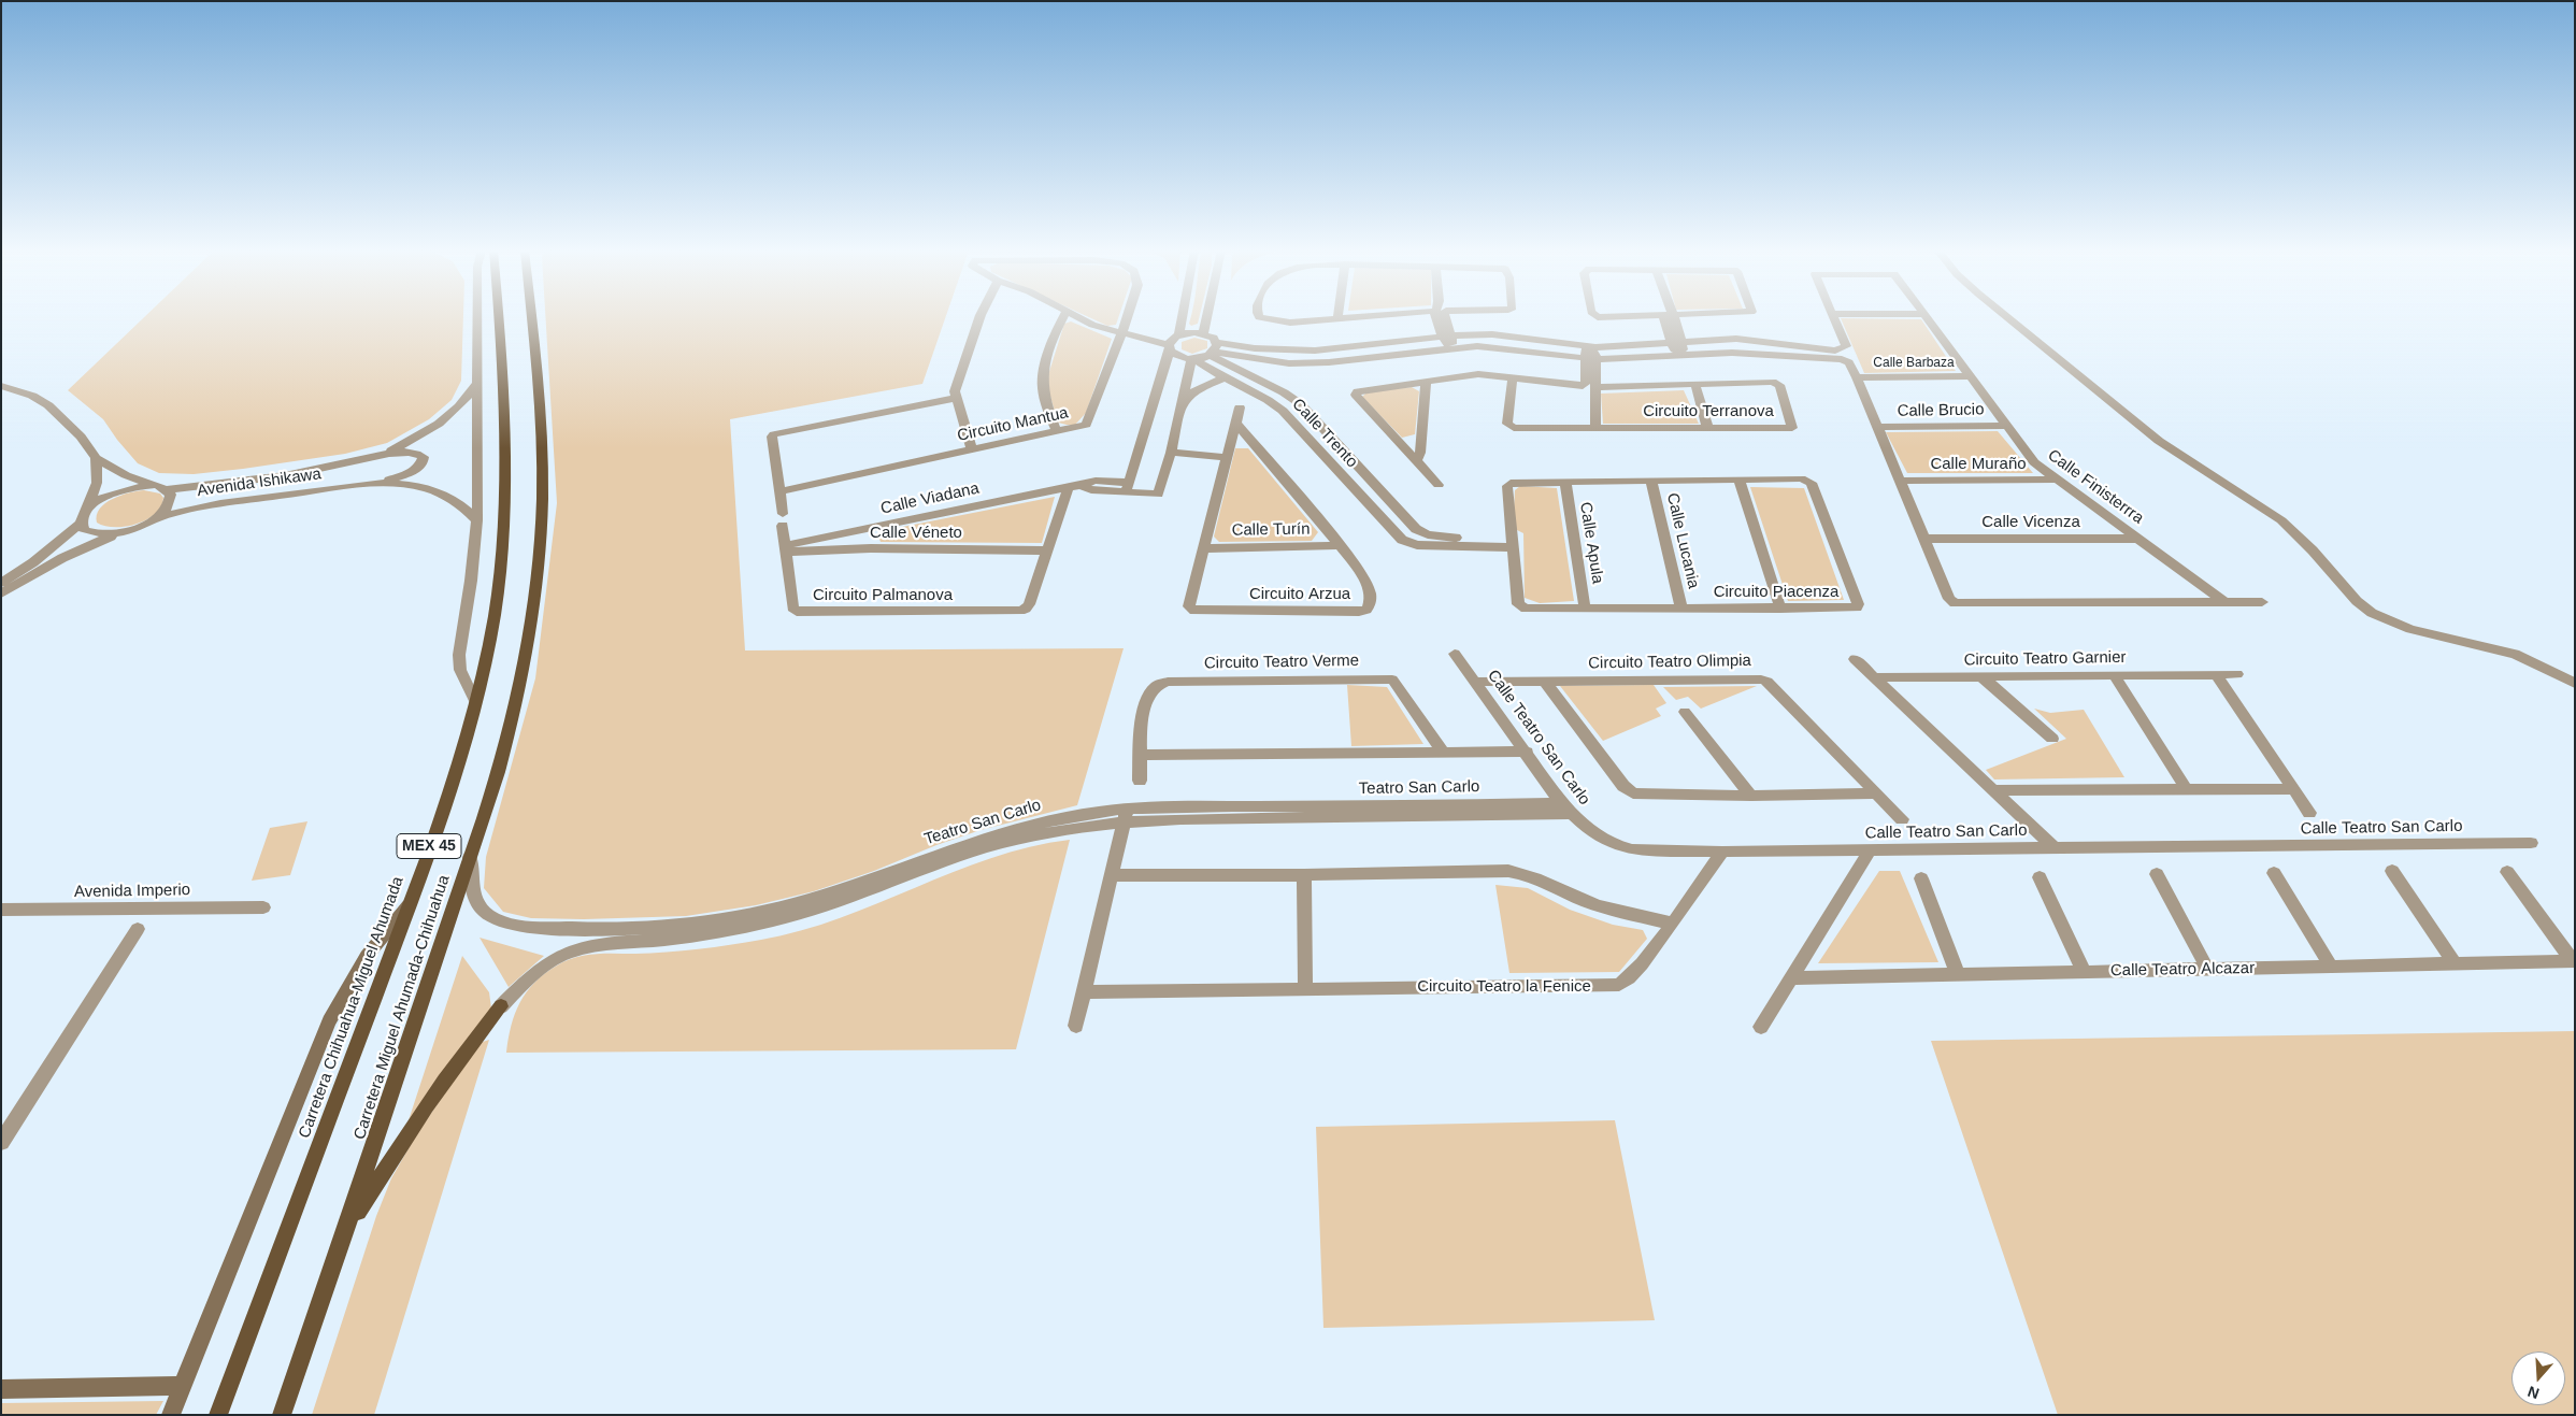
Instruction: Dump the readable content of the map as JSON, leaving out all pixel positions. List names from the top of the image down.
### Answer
{
  "streets": {
    "main road": ["MEX 45", "Carretera Chihuahua-Miguel Ahumada", "Carretera Miguel Ahumada-Chihuahua"],
    "street": [
      "Calle Barbaza",
      "Calle Brucio",
      "Circuito Terranova",
      "Circuito Mantua",
      "Calle Trento",
      "Calle Muraño",
      "Avenida Ishikawa",
      "Calle Finisterrra",
      "Calle Viadana",
      "Calle Vicenza",
      "Calle Turín",
      "Calle Véneto",
      "Calle Lucania",
      "Calle Apula",
      "Circuito Piacenza",
      "Circuito Arzua",
      "Circuito Palmanova",
      "Circuito Teatro Garnier",
      "Circuito Teatro Verme",
      "Circuito Teatro Olimpia",
      "Calle Teatro San Carlo",
      "Teatro San Carlo",
      "Avenida Imperio",
      "Calle Teatro Alcazar",
      "Circuito Teatro la Fenice"
    ]
  },
  "crossings": [
    ["Calle Barbaza", "Calle Finisterrra"],
    ["Calle Brucio", "Calle Finisterrra"],
    ["Circuito Mantua", "Calle Trento"],
    ["Circuito Mantua", "Circuito Palmanova"],
    ["Calle Trento", "Circuito Piacenza"],
    ["Calle Muraño", "Calle Finisterrra"],
    ["Calle Finisterrra", "Calle Vicenza"],
    ["Calle Viadana", "Calle Véneto"],
    ["Calle Viadana", "Circuito Palmanova"],
    ["Calle Turín", "Circuito Arzua"],
    ["Calle Véneto", "Circuito Palmanova"],
    ["Calle Lucania", "Circuito Piacenza"],
    ["Calle Apula", "Circuito Piacenza"],
    ["Circuito Teatro Olimpia", "Calle Teatro San Carlo"],
    ["Calle Teatro San Carlo", "Teatro San Carlo"],
    ["Calle Teatro San Carlo", "Circuito Teatro la Fenice"],
    ["Teatro San Carlo", "Carretera Miguel Ahumada-Chihuahua"]
  ],
  "north": "bottom"
}
